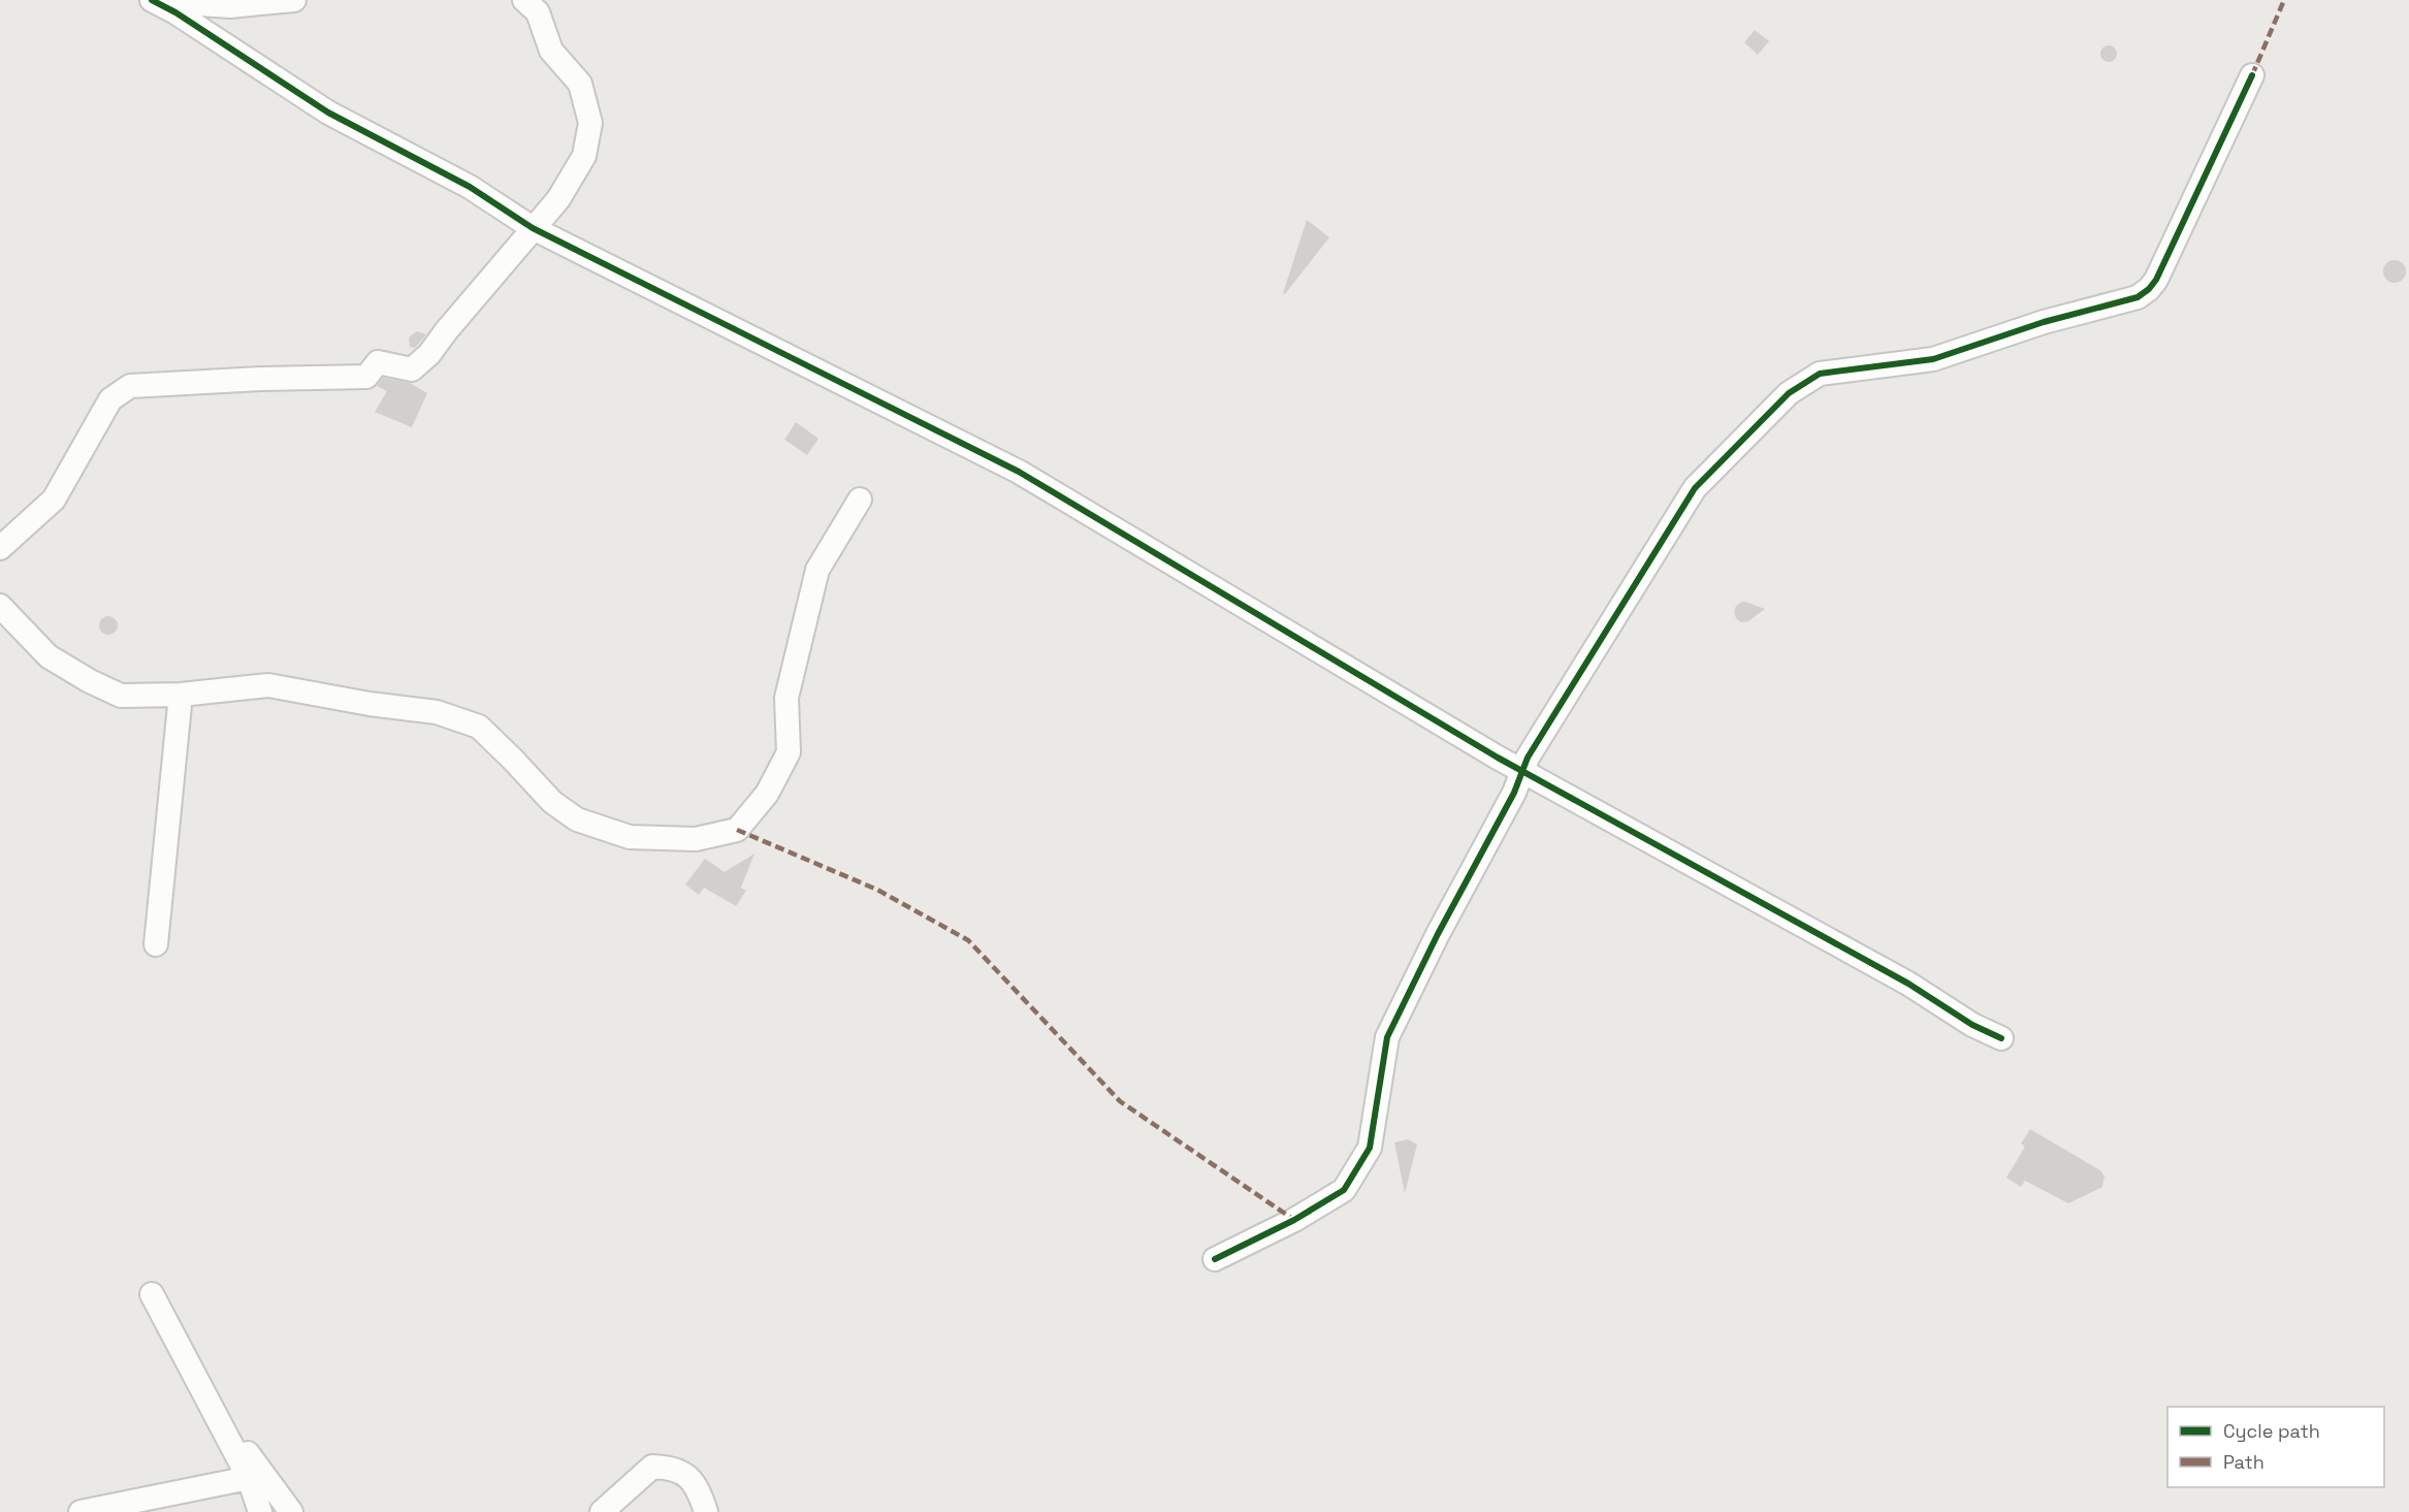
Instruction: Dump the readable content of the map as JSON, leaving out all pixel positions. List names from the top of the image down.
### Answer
{
  "legend": ["Cycle path", "Path"]
}
